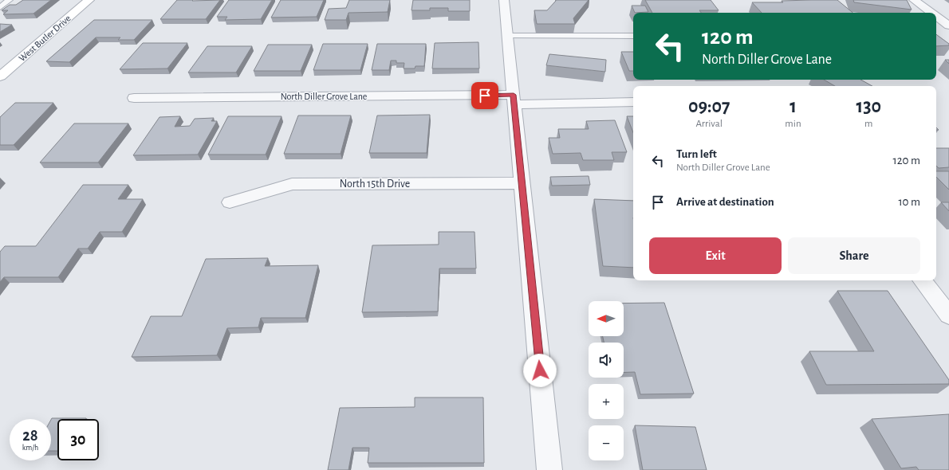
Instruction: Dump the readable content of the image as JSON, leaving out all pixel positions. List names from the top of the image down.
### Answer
{
  "streets": {
    "street": ["West Butler Drive", "North Diller Grove Lane", "North 15th Drive"]
  },
  "north": "left",
  "page": {
    "turn": ["120 m", "North Diller Grove Lane"],
    "eta": [
      "09:07",
      "Arrival",
      "1",
      "min",
      "130",
      "m"
    ],
    "list": [
      {
        "name": "Turn left",
        "note": "North Diller Grove Lane",
        "value": "120 m"
      },
      {
        "name": "Arrive at destination",
        "value": "10 m"
      }
    ],
    "buttons": ["Exit", "Share"],
    "map_buttons": ["+", "−"],
    "speed": "28 km/h",
    "limit": "30"
  }
}
